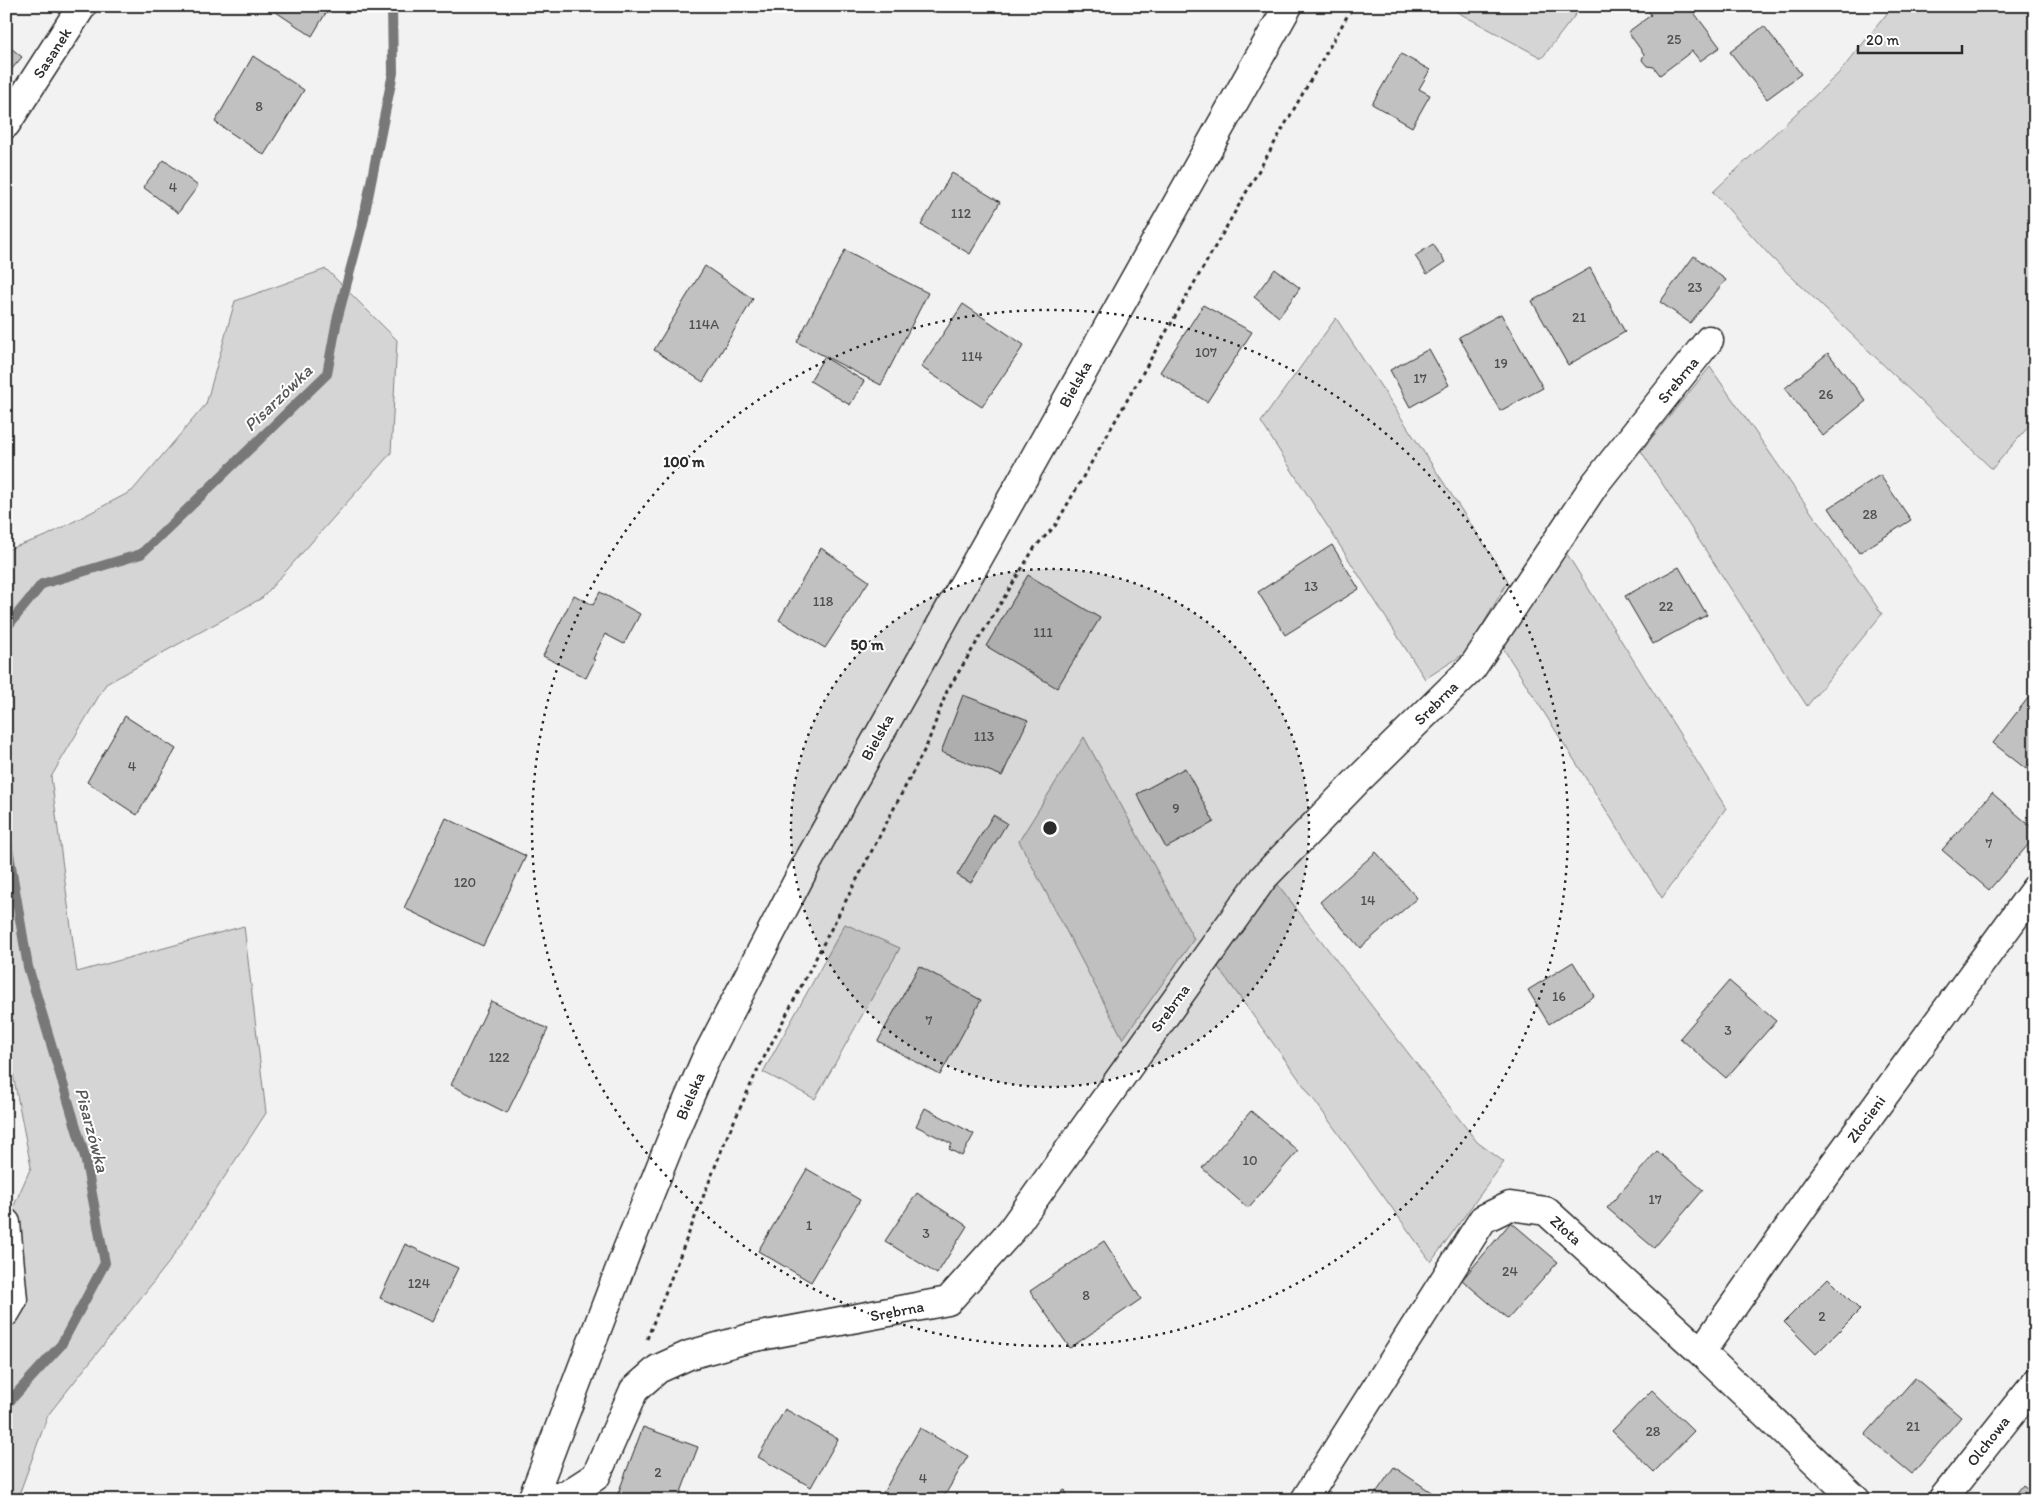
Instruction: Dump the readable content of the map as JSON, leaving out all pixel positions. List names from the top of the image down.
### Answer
{
  "streets": {
    "street": [
      "Sasanek",
      "Srebrna",
      "Bielska",
      "Złocieni",
      "Złota",
      "Olchowa"
    ]
  },
  "crossings": [
    ["Srebrna", "Bielska"],
    ["Złocieni", "Złota"]
  ],
  "water": ["Pisarzówka"],
  "house_numbers": [
    "25",
    "8",
    "4",
    "112",
    "23",
    "21",
    "114A",
    "107",
    "114",
    "19",
    "17",
    "26",
    "28",
    "13",
    "118",
    "22",
    "111",
    "113",
    "4",
    "9",
    "7",
    "120",
    "14",
    "16",
    "7",
    "3",
    "122",
    "10",
    "17",
    "1",
    "3",
    "24",
    "124",
    "8",
    "2",
    "21",
    "28",
    "2",
    "4"
  ],
  "scale_bar": "20 m",
  "rings": ["100 m", "50 m"]
}
